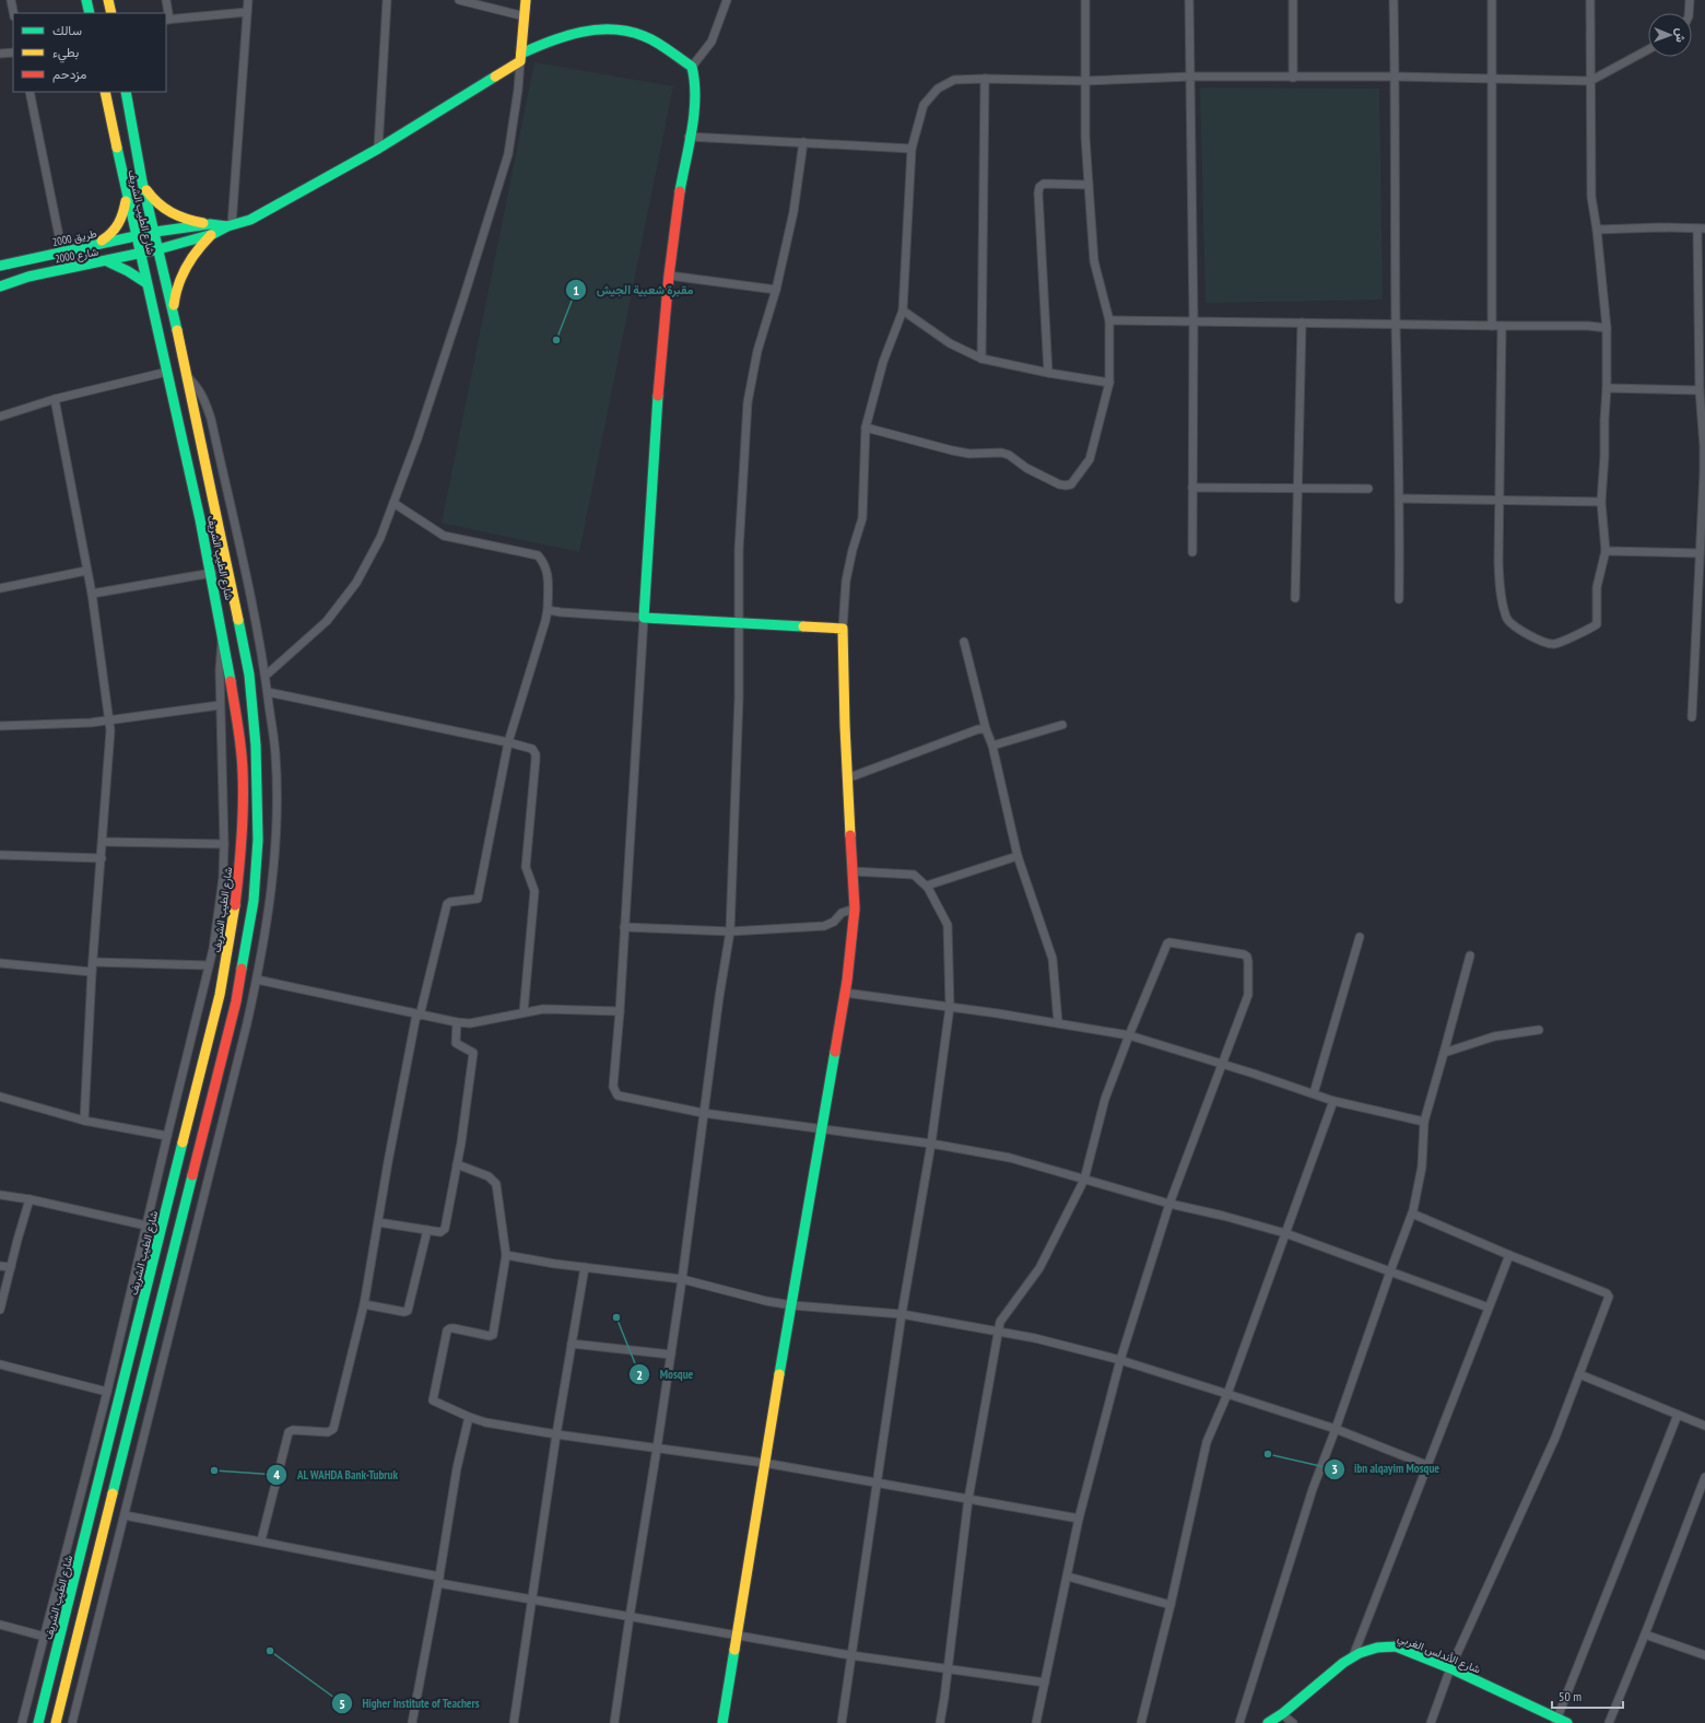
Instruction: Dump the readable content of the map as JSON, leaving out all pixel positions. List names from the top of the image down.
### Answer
{
  "streets": {
    "main road": [
      "شارع الطيب الشريف",
      "طريق 2000",
      "شارع 2000",
      "شارع الأندلس الغربي"
    ]
  },
  "crossings": [
    ["شارع الطيب الشريف", "طريق 2000"],
    ["شارع الطيب الشريف", "شارع 2000"],
    ["طريق 2000", "شارع 2000"]
  ],
  "places": [
    "مقبرة شعبية الجيش",
    "Mosque",
    "ibn alqayim Mosque",
    "AL WAHDA Bank-Tubruk",
    "Higher Institute of Teachers"
  ],
  "legend": ["سالك", "بطيء", "مزدحم"],
  "scale_bar": "50 m",
  "north": "right"
}
